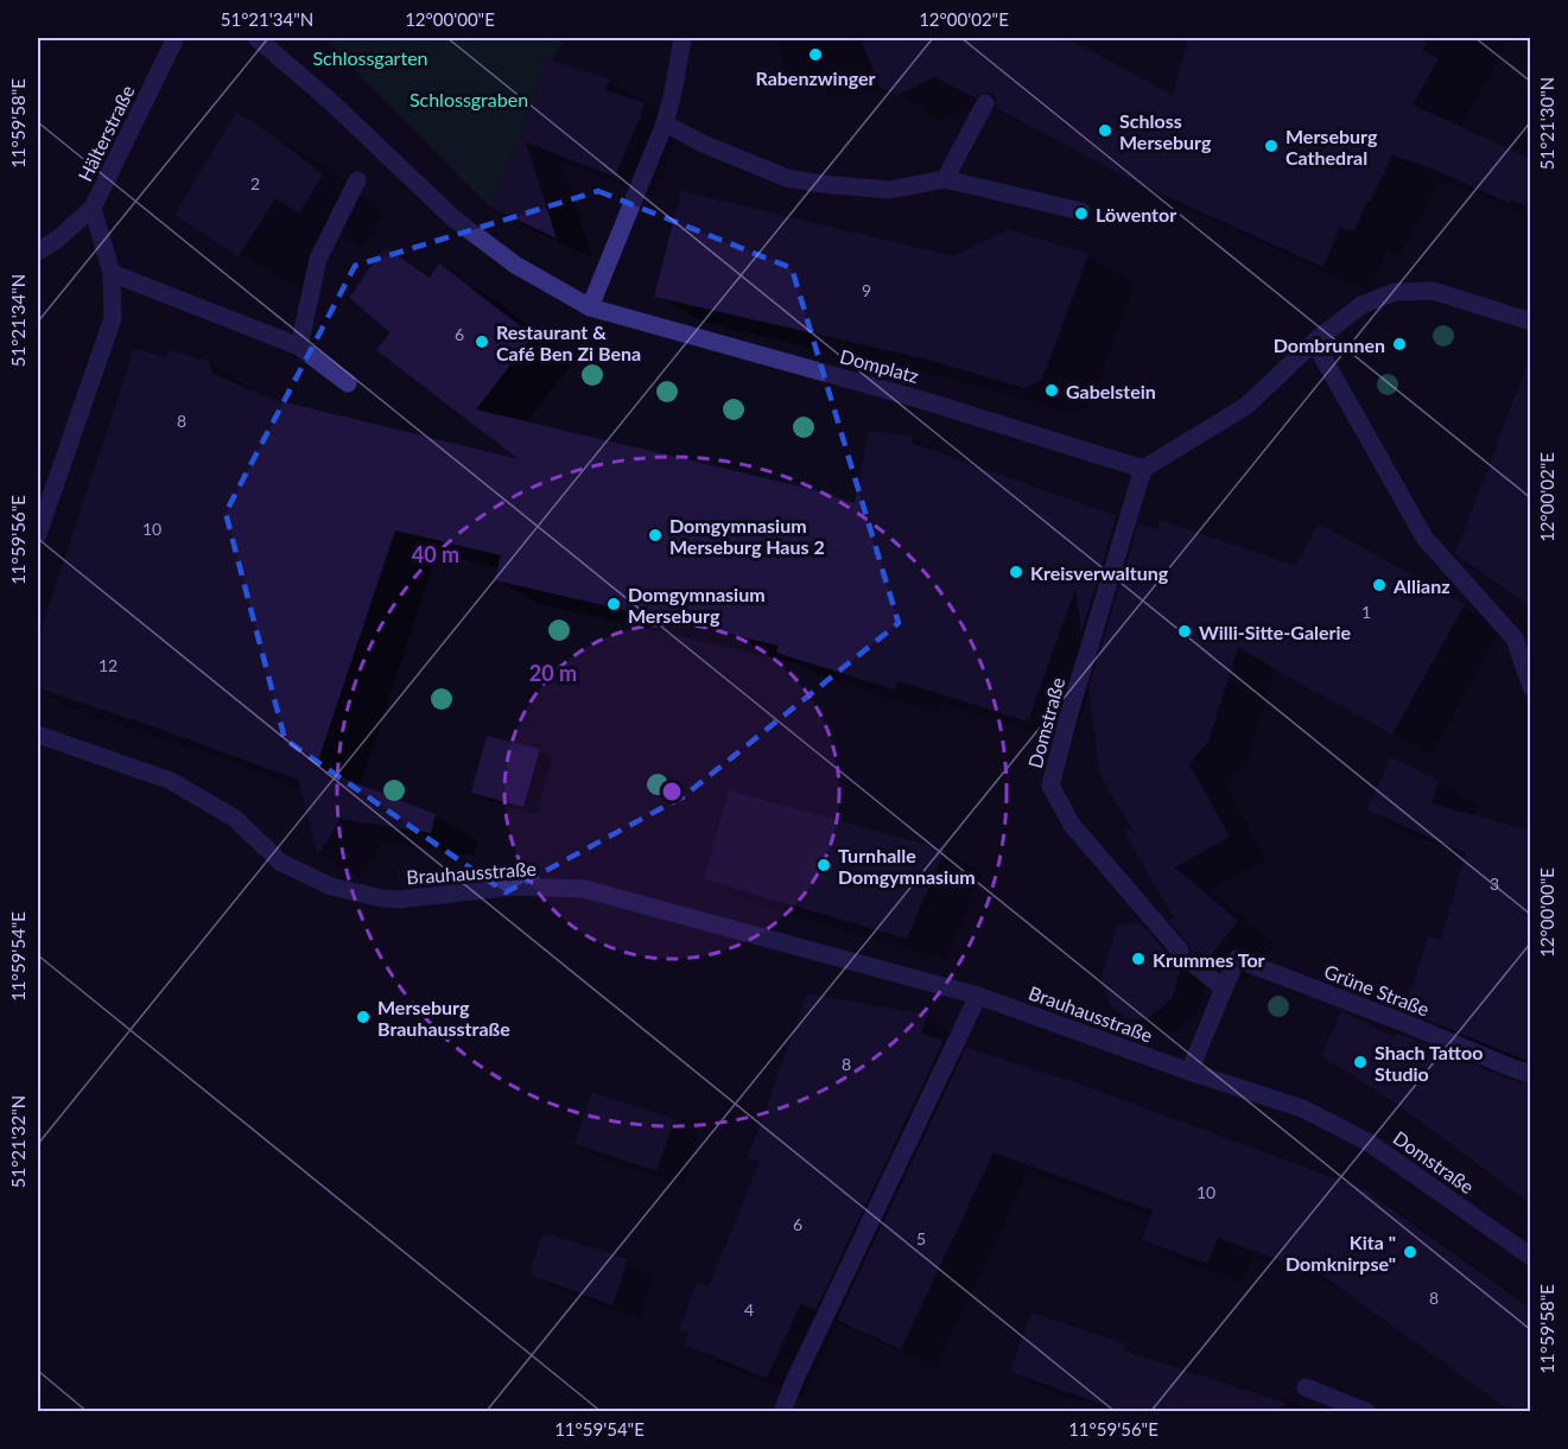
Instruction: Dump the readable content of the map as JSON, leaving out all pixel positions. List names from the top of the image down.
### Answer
{
  "streets": {
    "street": [
      "Hälterstraße",
      "Domplatz",
      "Domstraße",
      "Brauhausstraße",
      "Grüne Straße"
    ]
  },
  "crossings": [
    ["Domplatz", "Domstraße"],
    ["Domstraße", "Brauhausstraße"],
    ["Domstraße", "Grüne Straße"]
  ],
  "parks": ["Schlossgarten", "Schlossgraben"],
  "places": [
    "Rabenzwinger",
    "Schloss Merseburg",
    "Merseburg Cathedral",
    "Löwentor",
    "Restaurant & Café Ben Zi Bena",
    "Dombrunnen",
    "Gabelstein",
    "Domgymnasium Merseburg Haus 2",
    "Kreisverwaltung",
    "Allianz",
    "Domgymnasium Merseburg",
    "Willi-Sitte-Galerie",
    "Turnhalle Domgymnasium",
    "Krummes Tor",
    "Merseburg Brauhausstraße",
    "Shach Tattoo Studio",
    "Kita \" Domknirpse\""
  ],
  "house_numbers": [
    "2",
    "9",
    "6",
    "8",
    "10",
    "1",
    "12",
    "3",
    "8",
    "10",
    "6",
    "5",
    "8",
    "4"
  ],
  "coordinates": [
    "51°21'34\"N",
    "12°00'00\"E",
    "12°00'02\"E",
    "51°21'30\"N",
    "11°59'58\"E",
    "11°59'56\"E",
    "11°59'54\"E",
    "51°21'32\"N"
  ],
  "rings": ["40 m", "20 m"]
}
